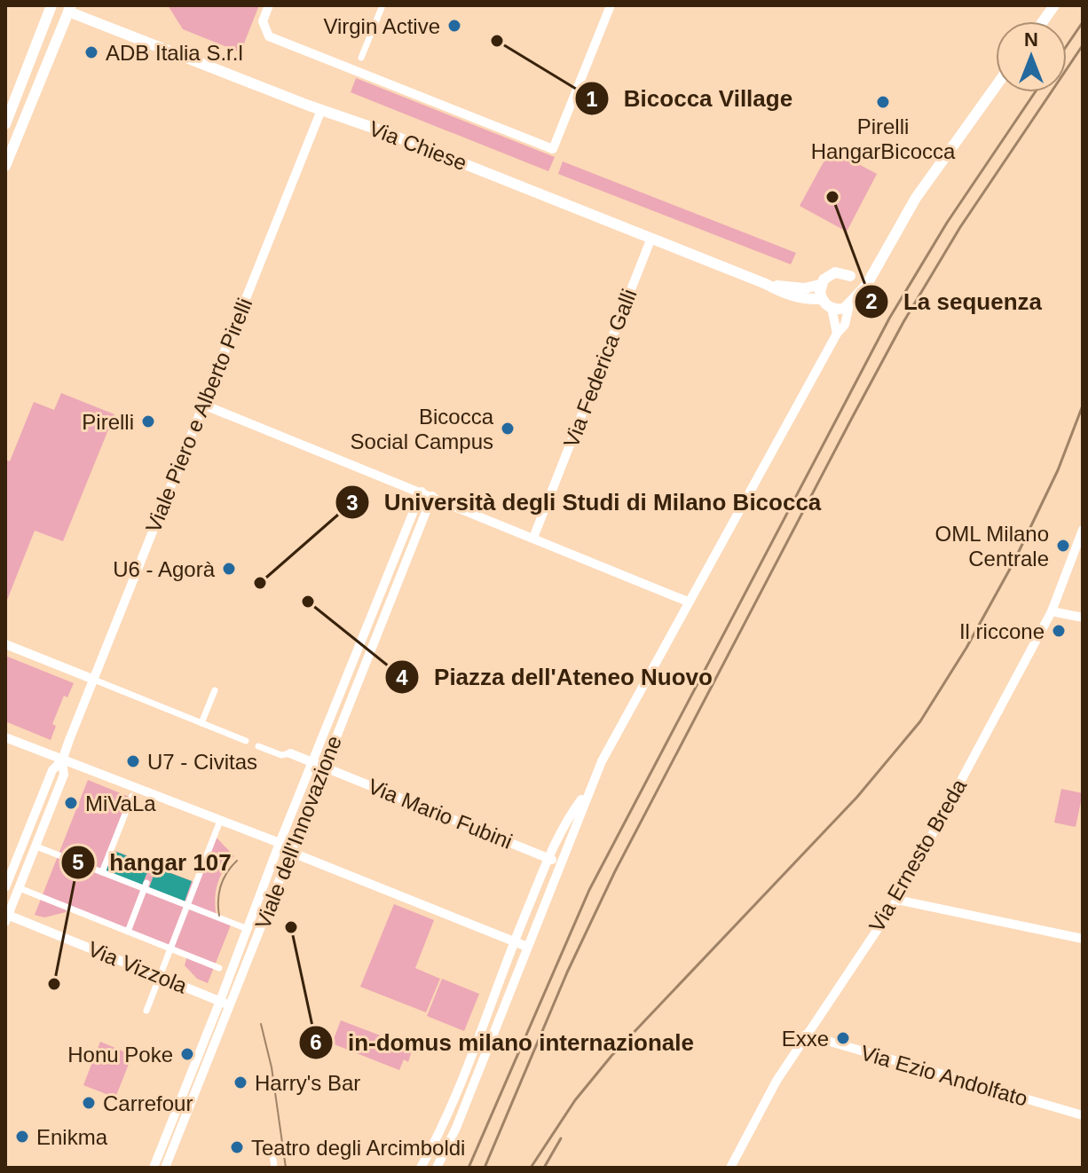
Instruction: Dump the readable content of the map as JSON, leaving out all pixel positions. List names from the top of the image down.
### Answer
{
  "streets": {
    "street": [
      "Via Chiese",
      "Via Federica Galli",
      "Viale Piero e Alberto Pirelli",
      "Via Mario Fubini",
      "Viale dell'Innovazione",
      "Via Ernesto Breda",
      "Via Vizzola",
      "Via Ezio Andolfato"
    ]
  },
  "crossings": [
    ["Via Chiese", "Via Federica Galli"],
    ["Via Chiese", "Viale Piero e Alberto Pirelli"],
    ["Viale Piero e Alberto Pirelli", "Viale dell'Innovazione"],
    ["Viale Piero e Alberto Pirelli", "Via Vizzola"],
    ["Via Mario Fubini", "Viale dell'Innovazione"],
    ["Viale dell'Innovazione", "Via Vizzola"],
    ["Via Ernesto Breda", "Via Ezio Andolfato"]
  ],
  "places": [
    "Virgin Active",
    "Bicocca Village",
    "ADB Italia S.r.l",
    "Pirelli HangarBicocca",
    "La sequenza",
    "Pirelli",
    "Bicocca Social Campus",
    "OML Milano Centrale",
    "U6 - Agorà",
    "Università degli Studi di Milano Bicocca",
    "Piazza dell'Ateneo Nuovo",
    "Il riccone",
    "U7 - Civitas",
    "MiVaLa",
    "in-domus milano internazionale",
    "hangar 107",
    "Exxe",
    "Honu Poke",
    "Harry's Bar",
    "Carrefour",
    "Enikma",
    "Teatro degli Arcimboldi"
  ],
  "north": "top"
}
